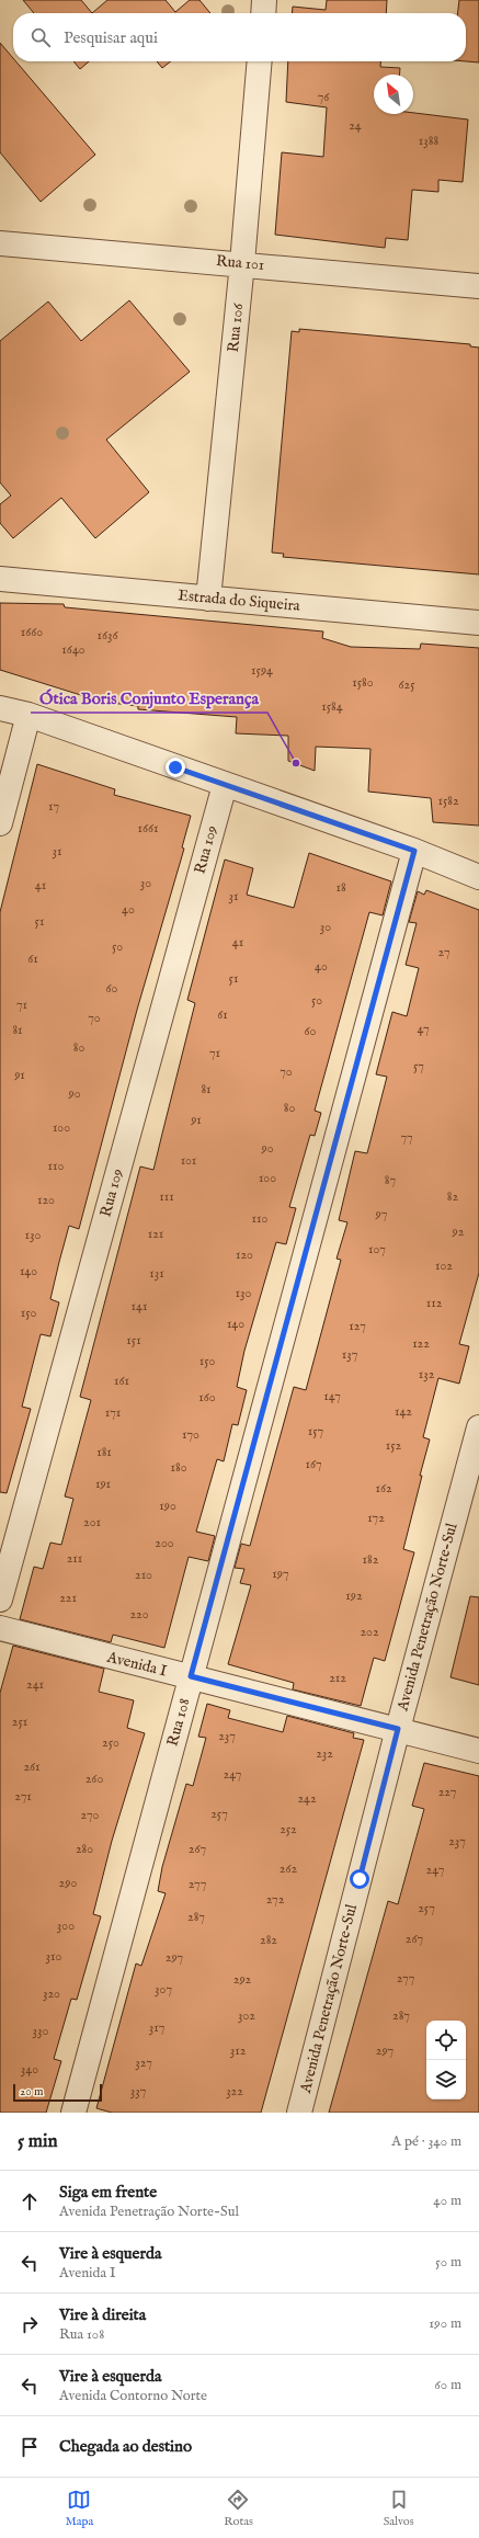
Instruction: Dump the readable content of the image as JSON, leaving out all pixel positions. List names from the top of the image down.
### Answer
{
  "streets": {
    "street": [
      "Rua 101",
      "Rua 106",
      "Estrada do Siqueira",
      "Rua 109",
      "Avenida Penetração Norte-Sul",
      "Avenida I",
      "Rua 108"
    ]
  },
  "crossings": [
    ["Rua 101", "Rua 106"],
    ["Rua 106", "Estrada do Siqueira"],
    ["Avenida Penetração Norte-Sul", "Avenida I"],
    ["Avenida I", "Rua 108"]
  ],
  "places": ["Ótica Boris Conjunto Esperança"],
  "house_numbers": [
    "76",
    "24",
    "1388",
    "1660",
    "1636",
    "1640",
    "1594",
    "1580",
    "625",
    "1584",
    "1582",
    "17",
    "1661",
    "31",
    "30",
    "41",
    "18",
    "31",
    "40",
    "51",
    "30",
    "41",
    "50",
    "27",
    "61",
    "40",
    "51",
    "60",
    "50",
    "71",
    "61",
    "70",
    "47",
    "81",
    "60",
    "80",
    "71",
    "57",
    "70",
    "91",
    "81",
    "90",
    "80",
    "91",
    "100",
    "77",
    "90",
    "101",
    "110",
    "100",
    "87",
    "111",
    "82",
    "120",
    "97",
    "110",
    "92",
    "121",
    "130",
    "107",
    "120",
    "102",
    "140",
    "131",
    "130",
    "112",
    "141",
    "150",
    "140",
    "127",
    "151",
    "122",
    "137",
    "150",
    "132",
    "161",
    "147",
    "160",
    "142",
    "171",
    "157",
    "170",
    "152",
    "181",
    "167",
    "180",
    "191",
    "162",
    "190",
    "172",
    "201",
    "200",
    "211",
    "182",
    "197",
    "210",
    "192",
    "221",
    "220",
    "202",
    "212",
    "241",
    "251",
    "237",
    "250",
    "232",
    "261",
    "247",
    "260",
    "227",
    "271",
    "242",
    "257",
    "270",
    "252",
    "237",
    "280",
    "267",
    "262",
    "247",
    "290",
    "277",
    "272",
    "257",
    "287",
    "300",
    "267",
    "282",
    "310",
    "297",
    "277",
    "292",
    "307",
    "320",
    "302",
    "287",
    "317",
    "330",
    "312",
    "297",
    "327",
    "340",
    "337",
    "322"
  ],
  "scale_bar": "20 m",
  "north": "top left",
  "page": {
    "search": "Pesquisar aqui",
    "scale": "20 m",
    "heading": ["5 min", "A pé · 340 m"],
    "list": [
      ["Siga em frente", "Avenida Penetração Norte-Sul", "40 m"],
      ["Vire à esquerda", "Avenida I", "50 m"],
      ["Vire à direita", "Rua 108", "190 m"],
      ["Vire à esquerda", "Avenida Contorno Norte", "60 m"],
      "Chegada ao destino"
    ],
    "nav": ["Mapa", "Rotas", "Salvos"]
  }
}
